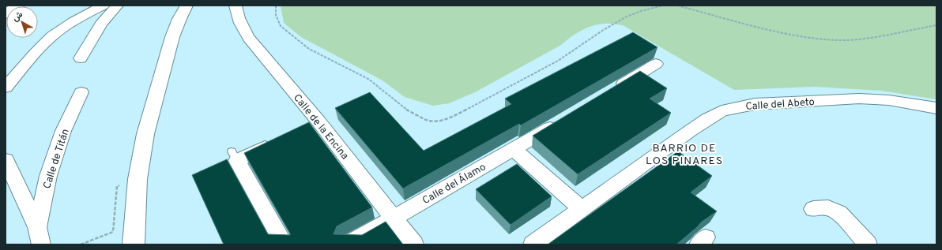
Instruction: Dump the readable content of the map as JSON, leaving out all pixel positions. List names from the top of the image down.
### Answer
{
  "streets": {
    "street": [
      "Calle del Abeto",
      "Calle de la Encina",
      "Calle de Titán",
      "Calle del Álamo"
    ]
  },
  "crossings": [
    ["Calle de la Encina", "Calle del Álamo"]
  ],
  "districts": ["BARRIO DE LOS PINARES"],
  "north": "top left"
}
